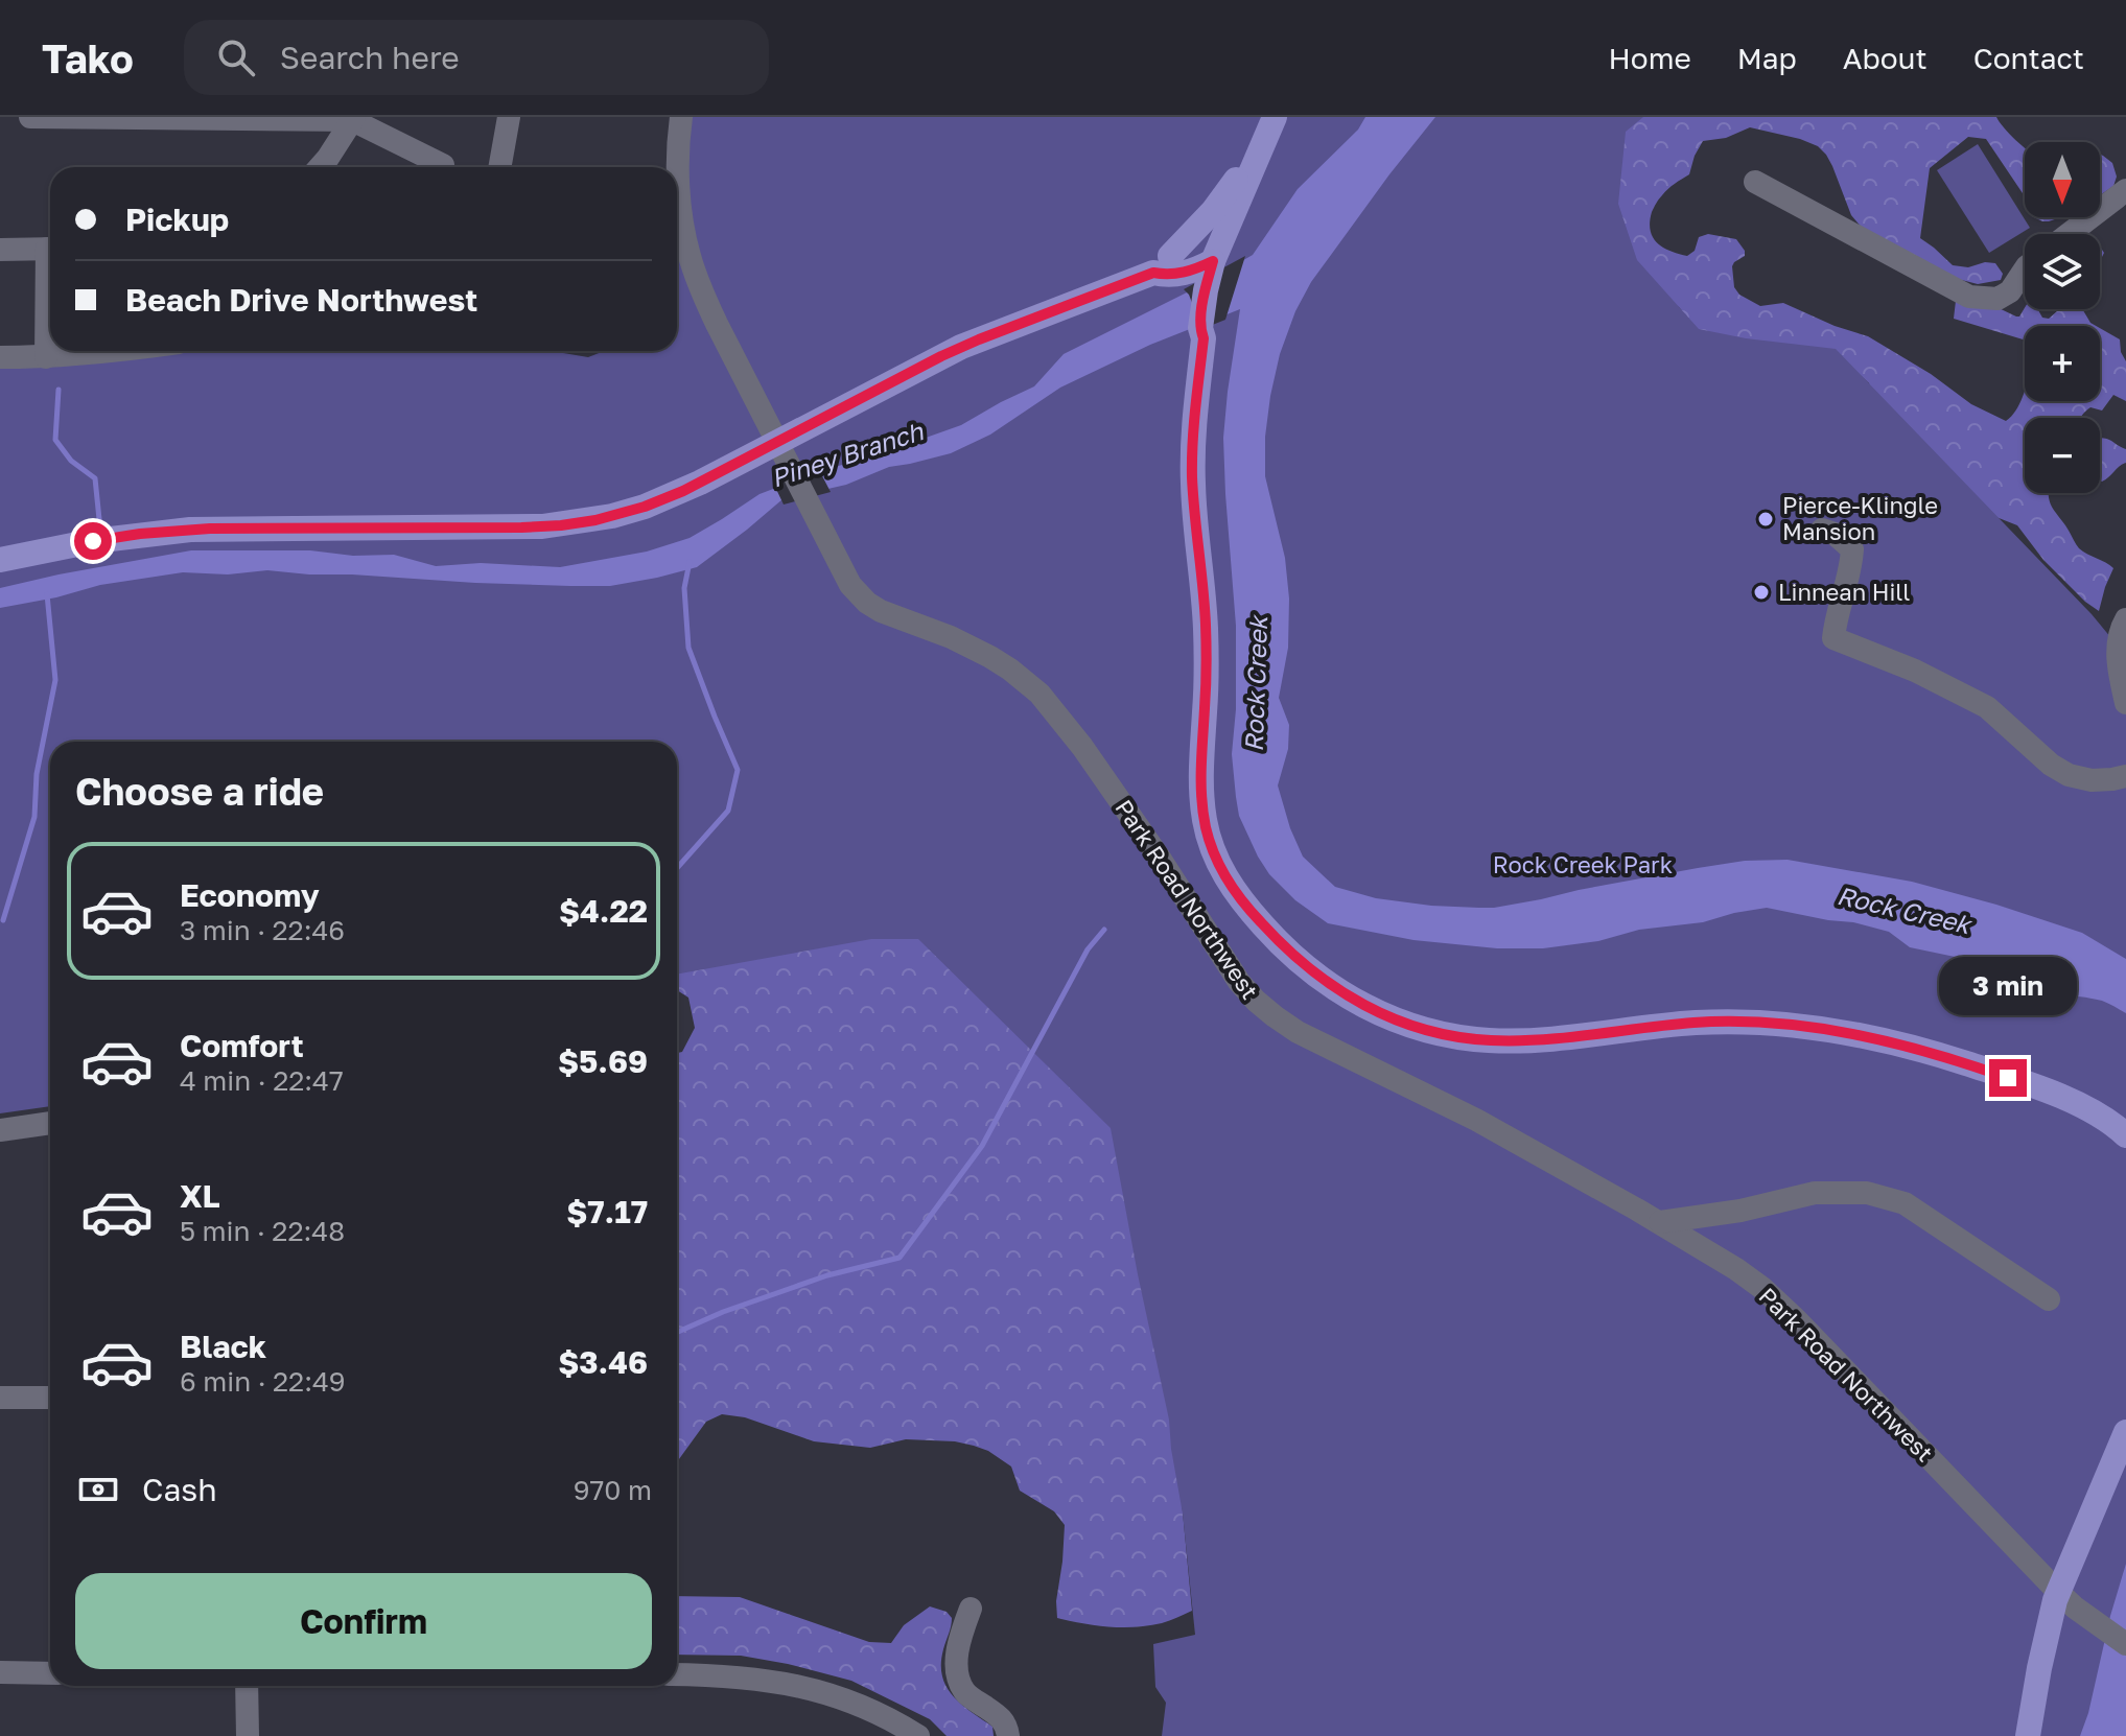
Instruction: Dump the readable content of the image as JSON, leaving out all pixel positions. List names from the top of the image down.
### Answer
{
  "streets": {
    "street": ["Park Road Northwest"]
  },
  "water": ["Piney Branch", "Rock Creek"],
  "parks": ["Rock Creek Park"],
  "places": ["Pierce-Klingle Mansion", "Linnean Hill"],
  "north": "bottom",
  "page": {
    "header": "Tako",
    "search": "Search here",
    "nav": [
      "Home",
      "Map",
      "About",
      "Contact"
    ],
    "map_buttons": ["+", "−"],
    "banner": ["Pickup", "Beach Drive Northwest"],
    "heading": "Choose a ride",
    "list": [
      {
        "name": "Economy",
        "note": "3 min · 22:46",
        "value": "$4.22"
      },
      {
        "name": "Comfort",
        "note": "4 min · 22:47",
        "value": "$5.69"
      },
      {
        "name": "XL",
        "note": "5 min · 22:48",
        "value": "$7.17"
      },
      {
        "name": "Black",
        "note": "6 min · 22:49",
        "value": "$3.46"
      }
    ],
    "bubble": "3 min",
    "pay": ["Cash", "970 m"],
    "buttons": "Confirm"
  }
}
